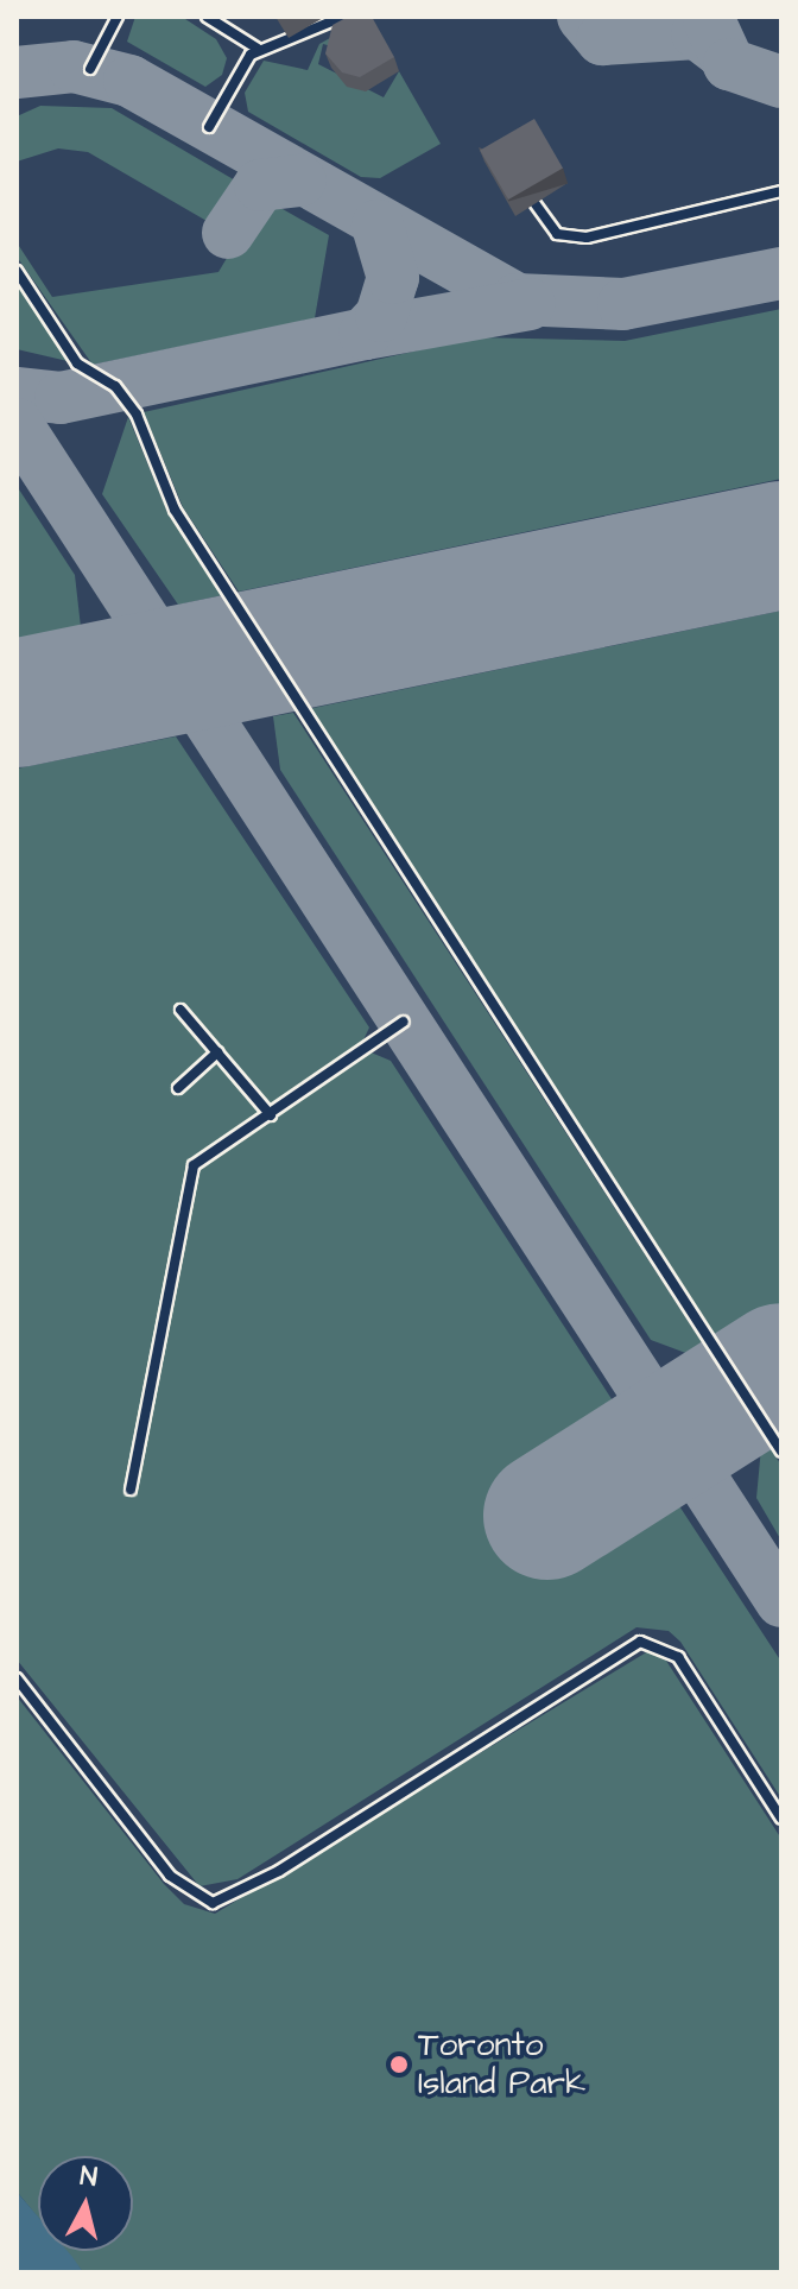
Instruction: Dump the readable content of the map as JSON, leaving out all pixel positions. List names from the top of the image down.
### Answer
{
  "places": ["Toronto Island Park"],
  "north": "top"
}
